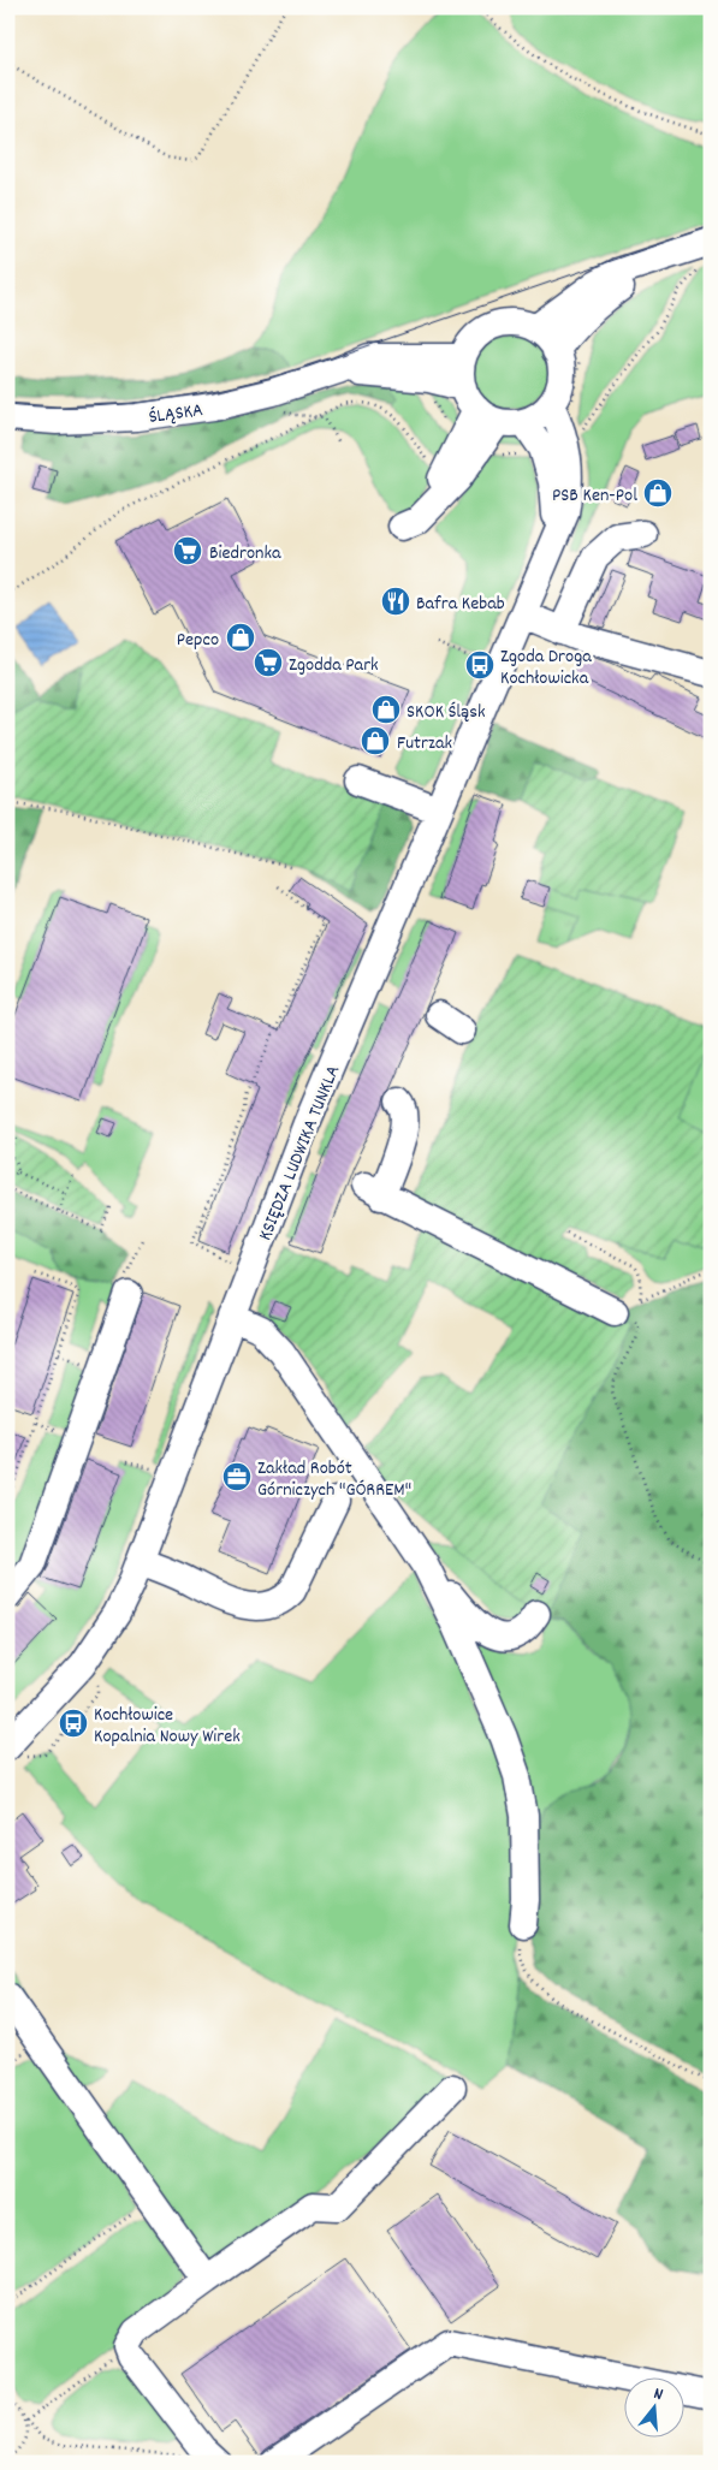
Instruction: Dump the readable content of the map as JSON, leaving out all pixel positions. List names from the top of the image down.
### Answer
{
  "streets": {
    "street": ["ŚLĄSKA", "KSIĘDZA LUDWIKA TUNKLA"]
  },
  "crossings": [
    ["ŚLĄSKA", "KSIĘDZA LUDWIKA TUNKLA"]
  ],
  "places": {
    "shop": [
      "PSB Ken-Pol",
      "Pepco",
      "SKOK Śląsk",
      "Futrzak"
    ],
    "supermarket": ["Biedronka", "Zgodda Park"],
    "restaurant": ["Bafra Kebab"],
    "bus stop": ["Zgoda Droga Kochłowicka", "Kochłowice Kopalnia Nowy Wirek"],
    "office": ["Zakład Robót Górniczych \"GÓRREM\""]
  },
  "north": "top"
}
